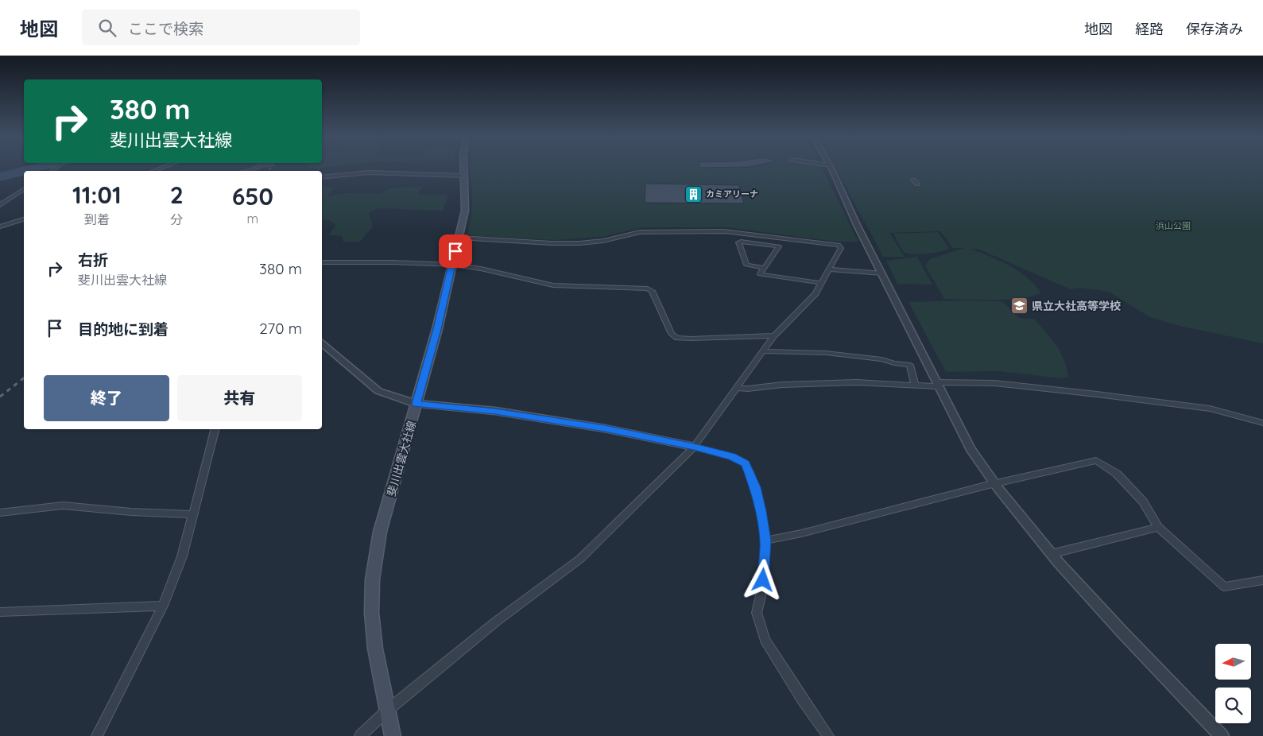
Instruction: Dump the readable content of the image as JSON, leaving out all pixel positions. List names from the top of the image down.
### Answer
{
  "streets": {
    "main road": ["斐川出雲大社線"]
  },
  "parks": ["浜山公園"],
  "places": {
    "building": ["カミアリーナ"],
    "school or university": ["県立大社高等学校"]
  },
  "north": "left",
  "page": {
    "header": "地図",
    "search": "ここで検索",
    "nav": ["地図", "経路", "保存済み"],
    "turn": ["380 m", "斐川出雲大社線"],
    "eta": [
      "11:01",
      "到着",
      "2",
      "分",
      "650",
      "m"
    ],
    "list": [
      {
        "name": "右折",
        "note": "斐川出雲大社線",
        "value": "380 m"
      },
      {
        "name": "目的地に到着",
        "value": "270 m"
      }
    ],
    "buttons": ["終了", "共有"]
  }
}
